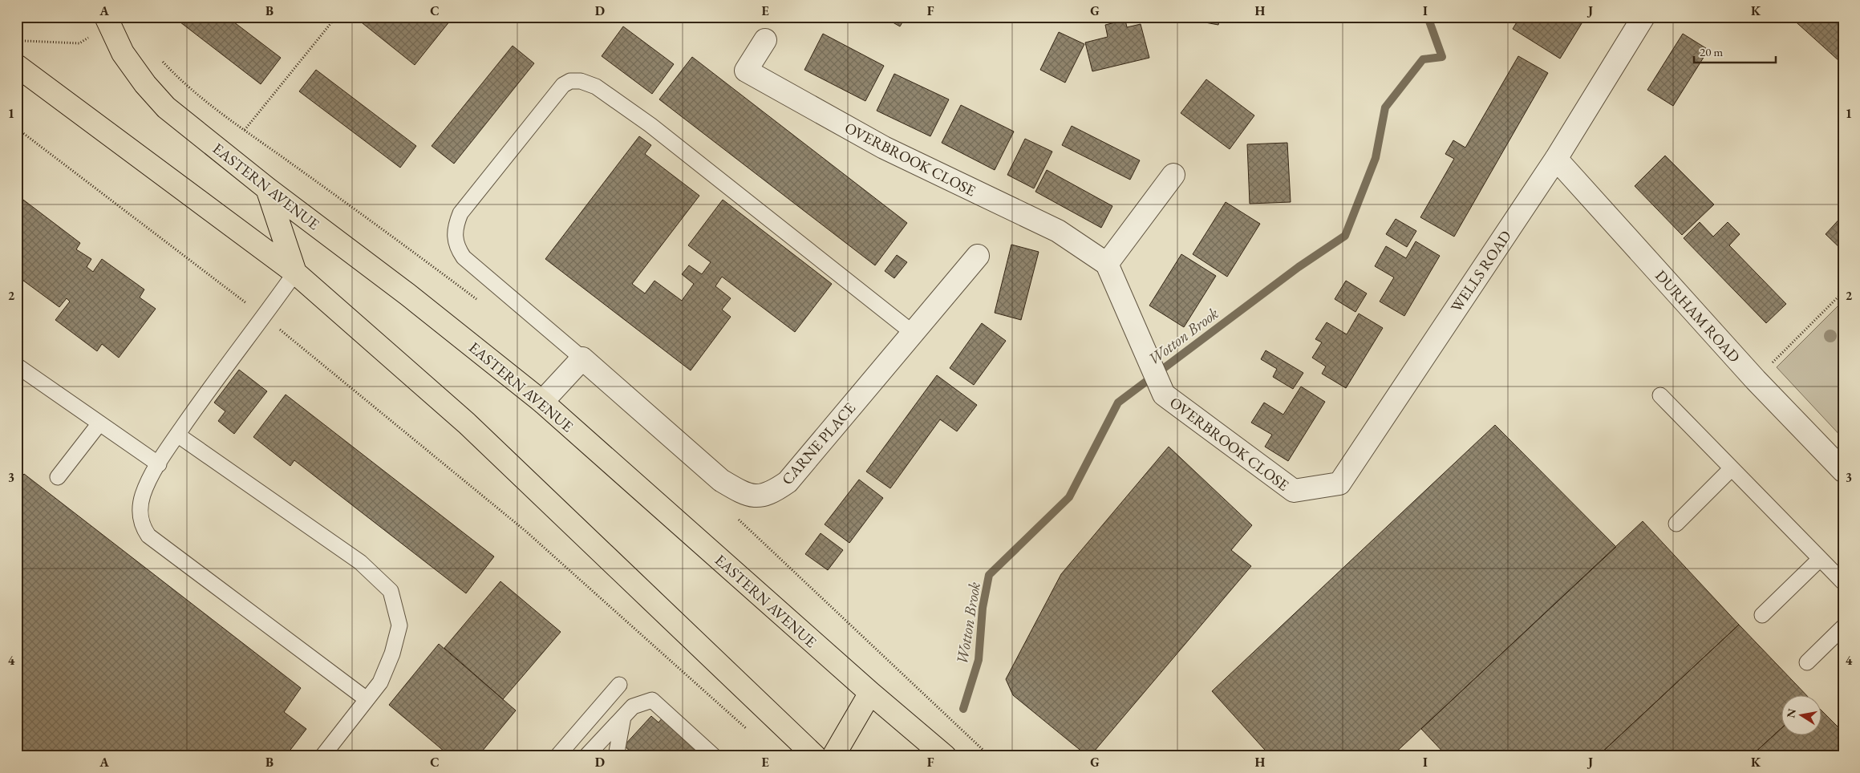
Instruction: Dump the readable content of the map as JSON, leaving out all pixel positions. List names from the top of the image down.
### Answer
{
  "streets": {
    "highway": ["EASTERN AVENUE"],
    "street": [
      "OVERBROOK CLOSE",
      "WELLS ROAD",
      "DURHAM ROAD",
      "CARNE PLACE"
    ]
  },
  "crossings": [
    ["OVERBROOK CLOSE", "WELLS ROAD"],
    ["WELLS ROAD", "DURHAM ROAD"]
  ],
  "water": ["Wotton Brook"],
  "scale_bar": "20 m",
  "north": "left",
  "grid": {
    "columns": [
      "A",
      "B",
      "C",
      "D",
      "E",
      "F",
      "G",
      "H",
      "I",
      "J",
      "K"
    ],
    "rows": [
      "1",
      "2",
      "3",
      "4"
    ]
  }
}
